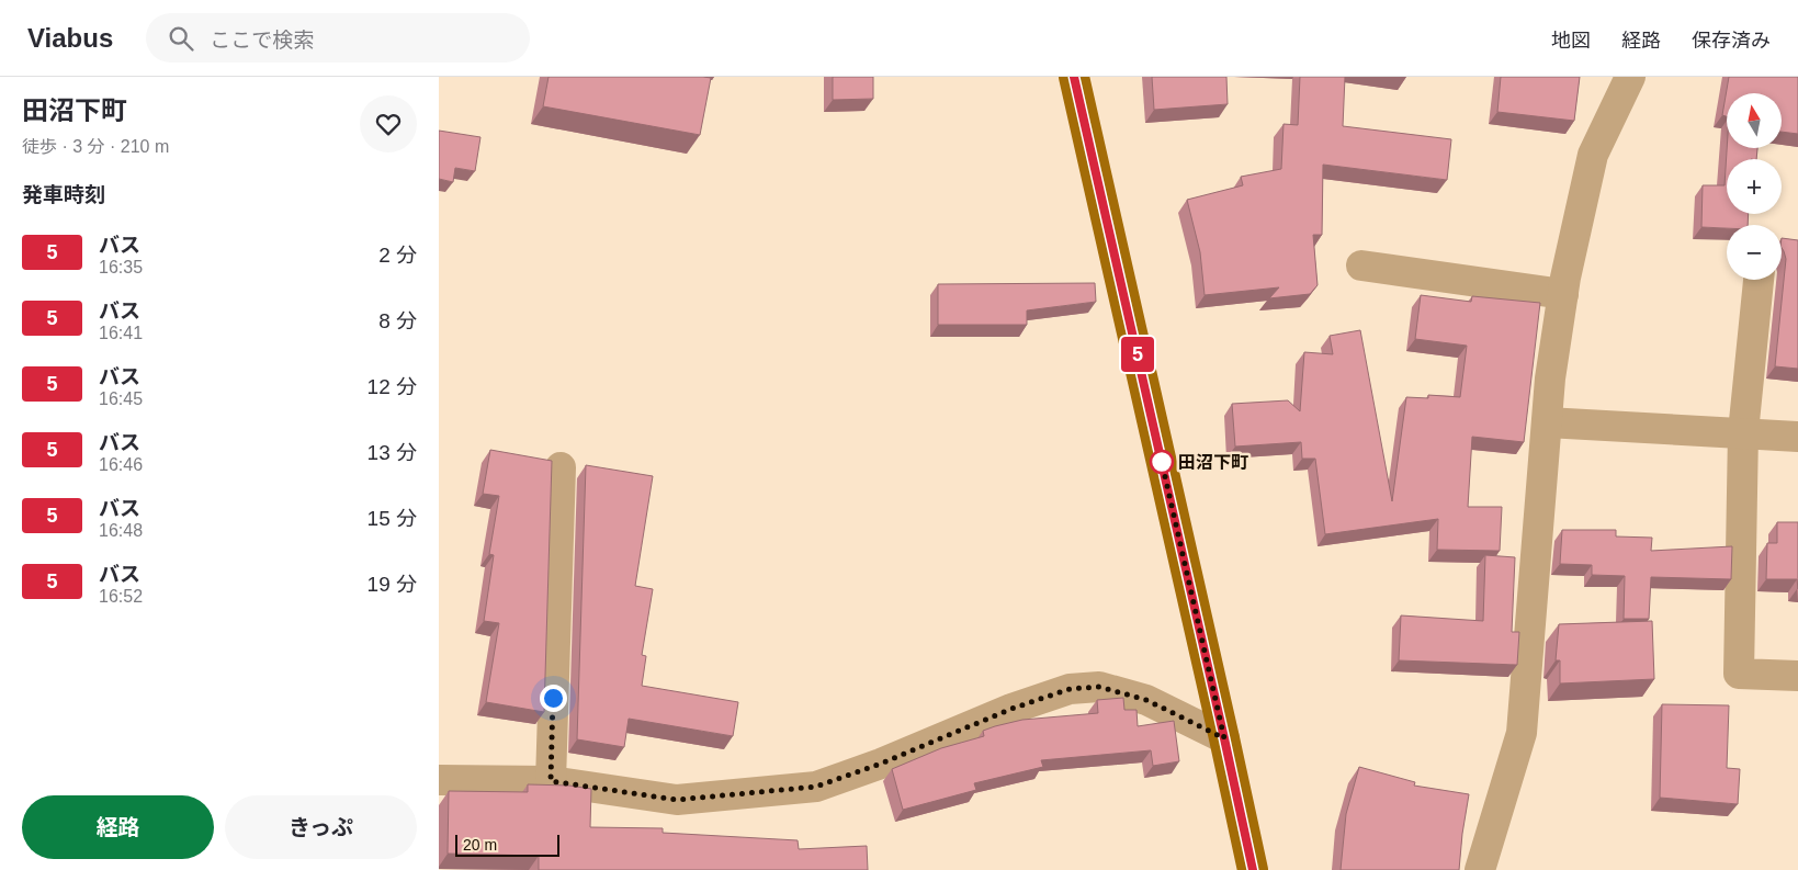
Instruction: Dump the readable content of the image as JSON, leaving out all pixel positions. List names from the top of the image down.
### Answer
{
  "places": ["田沼下町"],
  "lines": ["bus line 5"],
  "scale_bar": "20 m",
  "north": "top",
  "page": {
    "header": "Viabus",
    "search": "ここで検索",
    "nav": ["地図", "経路", "保存済み"],
    "heading": [
      ["田沼下町", "徒歩 · 3 分 · 210 m"],
      "発車時刻"
    ],
    "on_map": "5",
    "map_buttons": ["+", "−"],
    "list": [
      {
        "mark": "5",
        "name": "バス",
        "note": "16:35",
        "value": "2 分"
      },
      {
        "mark": "5",
        "name": "バス",
        "note": "16:41",
        "value": "8 分"
      },
      {
        "mark": "5",
        "name": "バス",
        "note": "16:45",
        "value": "12 分"
      },
      {
        "mark": "5",
        "name": "バス",
        "note": "16:46",
        "value": "13 分"
      },
      {
        "mark": "5",
        "name": "バス",
        "note": "16:48",
        "value": "15 分"
      },
      {
        "mark": "5",
        "name": "バス",
        "note": "16:52",
        "value": "19 分"
      }
    ],
    "buttons": ["経路", "きっぷ"],
    "scale": "20 m"
  }
}
